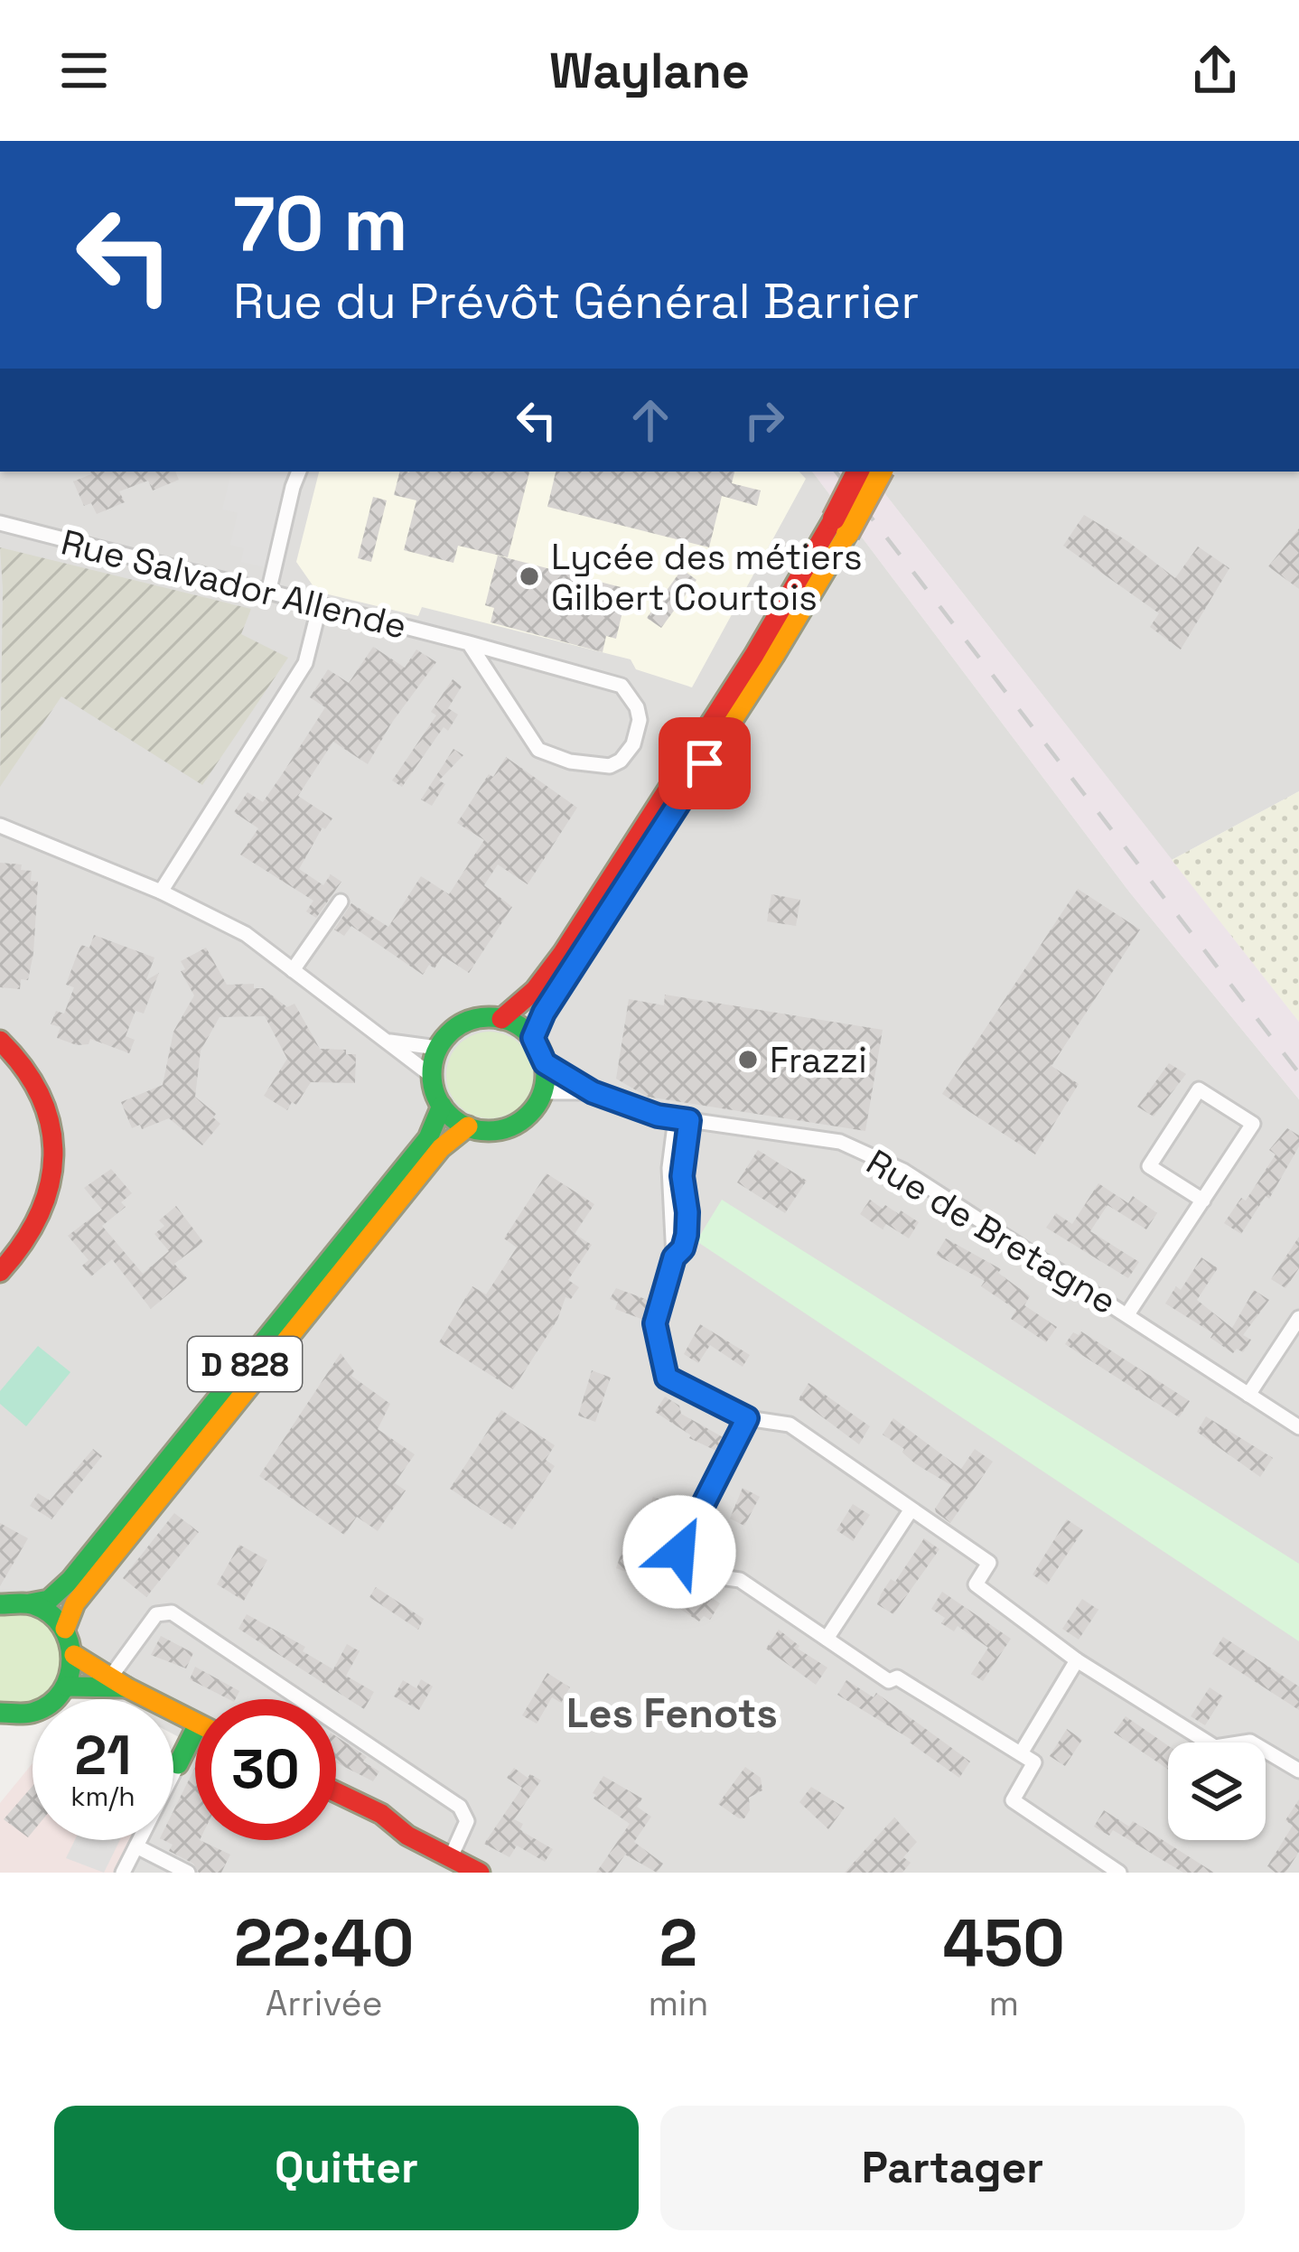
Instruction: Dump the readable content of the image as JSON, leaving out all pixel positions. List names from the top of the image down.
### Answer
{
  "streets": {
    "main road": ["D 828"],
    "street": ["Rue Salvador Allende", "Rue de Bretagne"]
  },
  "crossings": [
    ["Rue de Bretagne", "D 828"]
  ],
  "districts": ["Les Fenots"],
  "places": ["Lycée des métiers Gilbert Courtois", "Frazzi"],
  "page": {
    "header": "Waylane",
    "turn": ["70 m", "Rue du Prévôt Général Barrier"],
    "speed": "21 km/h",
    "limit": "30",
    "eta": [
      "22:40",
      "Arrivée",
      "2",
      "min",
      "450",
      "m"
    ],
    "buttons": ["Quitter", "Partager"]
  }
}
